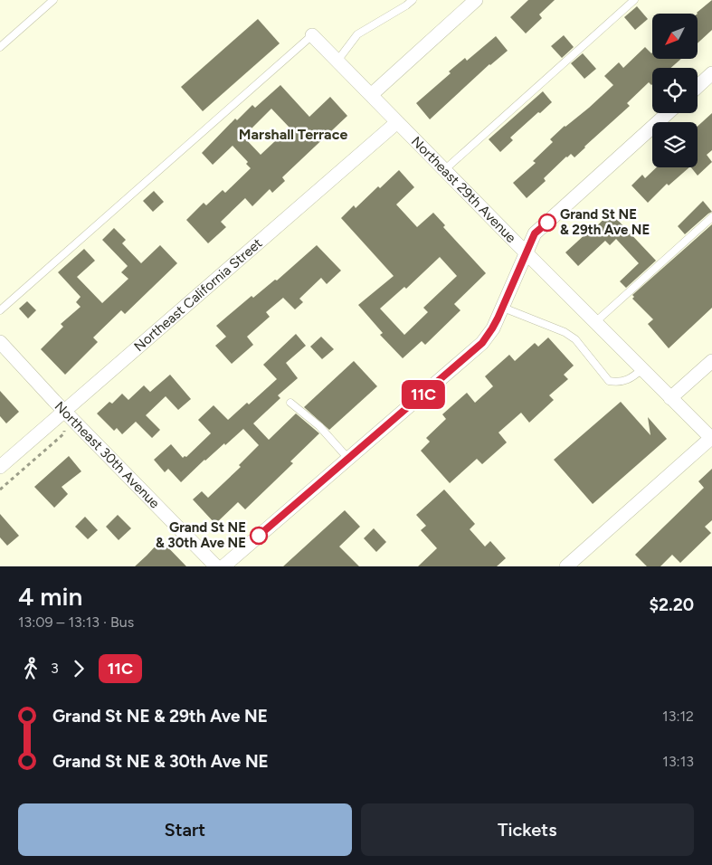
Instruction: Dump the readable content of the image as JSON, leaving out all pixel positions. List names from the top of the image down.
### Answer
{
  "streets": {
    "street": ["Northeast 29th Avenue", "Northeast California Street", "Northeast 30th Avenue"]
  },
  "crossings": [
    ["Northeast 29th Avenue", "Northeast California Street"],
    ["Northeast California Street", "Northeast 30th Avenue"]
  ],
  "districts": ["Marshall Terrace"],
  "places": ["Grand St NE & 29th Ave NE", "Grand St NE & 30th Ave NE"],
  "lines": ["bus line 11C"],
  "north": "bottom left",
  "page": {
    "on_map": "11C",
    "heading": ["4 min", "13:09 – 13:13 · Bus", "$2.20"],
    "legs": ["3", "11C"],
    "list": [
      {
        "name": "Grand St NE & 29th Ave NE",
        "value": "13:12"
      },
      {
        "name": "Grand St NE & 30th Ave NE",
        "value": "13:13"
      }
    ],
    "buttons": ["Start", "Tickets"]
  }
}
